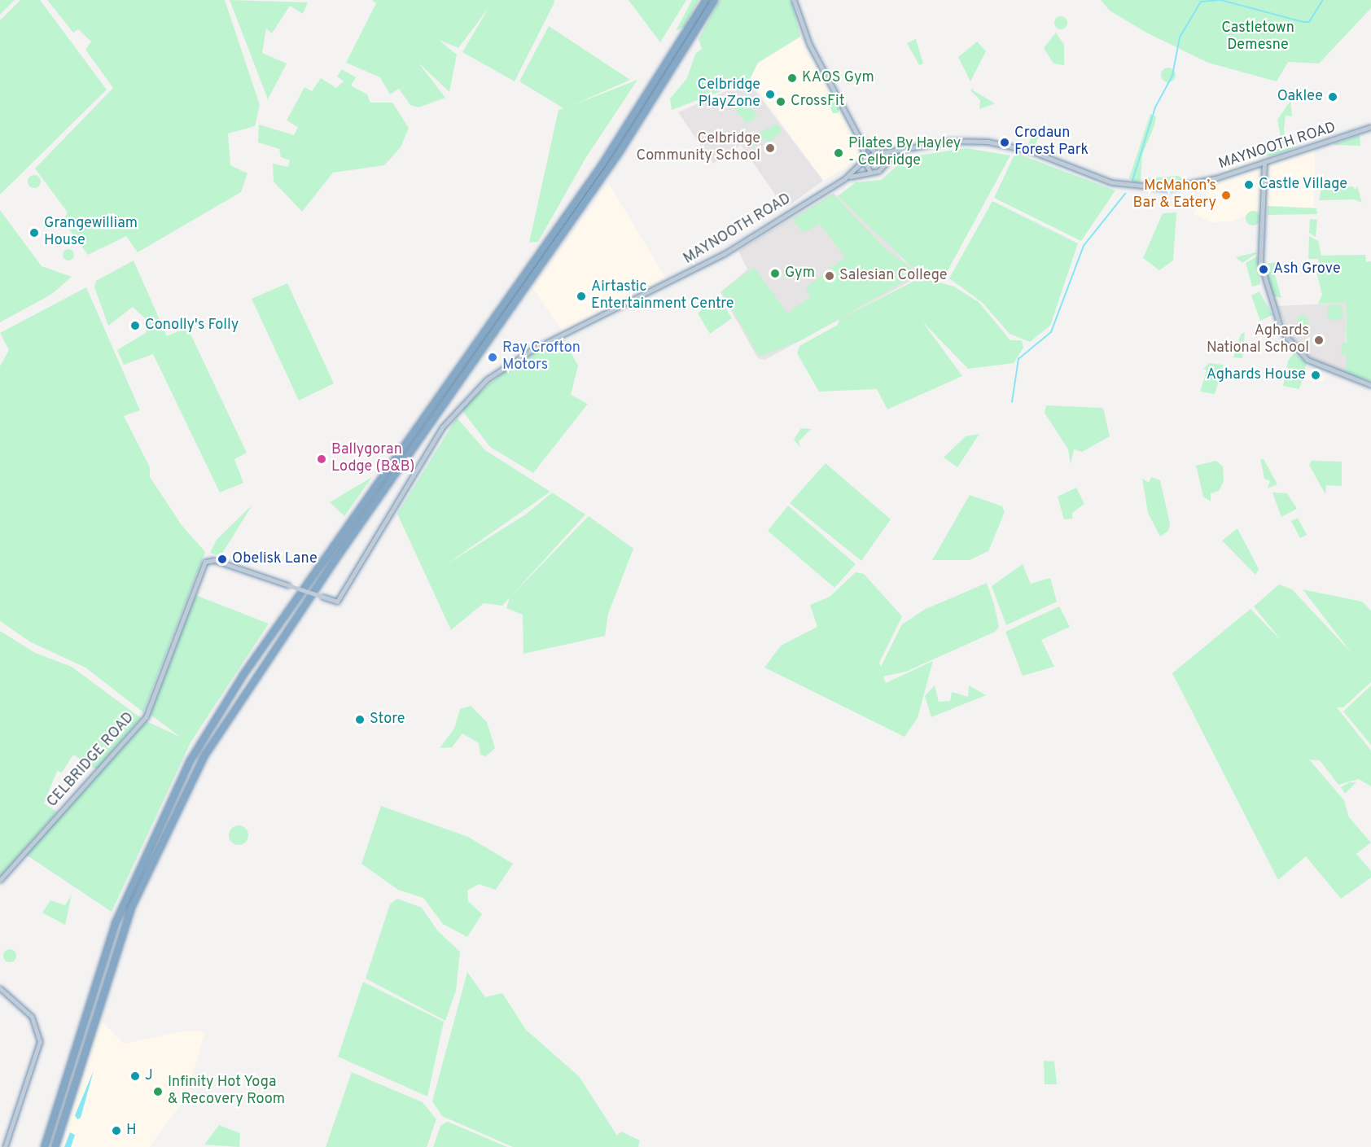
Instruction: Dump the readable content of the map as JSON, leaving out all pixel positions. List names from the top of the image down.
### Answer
{
  "streets": {
    "main road": ["MAYNOOTH ROAD", "CELBRIDGE ROAD"]
  },
  "crossings": [
    ["MAYNOOTH ROAD", "CELBRIDGE ROAD"]
  ],
  "parks": ["Castletown Demesne"],
  "places": [
    "KAOS Gym",
    "Celbridge PlayZone",
    "Oaklee",
    "CrossFit",
    "Crodaun Forest Park",
    "Celbridge Community School",
    "Pilates By Hayley - Celbridge",
    "Castle Village",
    "McMahon’s Bar & Eatery",
    "Grangewilliam House",
    "Ash Grove",
    "Gym",
    "Salesian College",
    "Airtastic Entertainment Centre",
    "Conolly's Folly",
    "Aghards National School",
    "Ray Crofton Motors",
    "Aghards House",
    "Ballygoran Lodge (B&B)",
    "Obelisk Lane",
    "Store",
    "J",
    "Infinity Hot Yoga & Recovery Room",
    "H"
  ]
}
